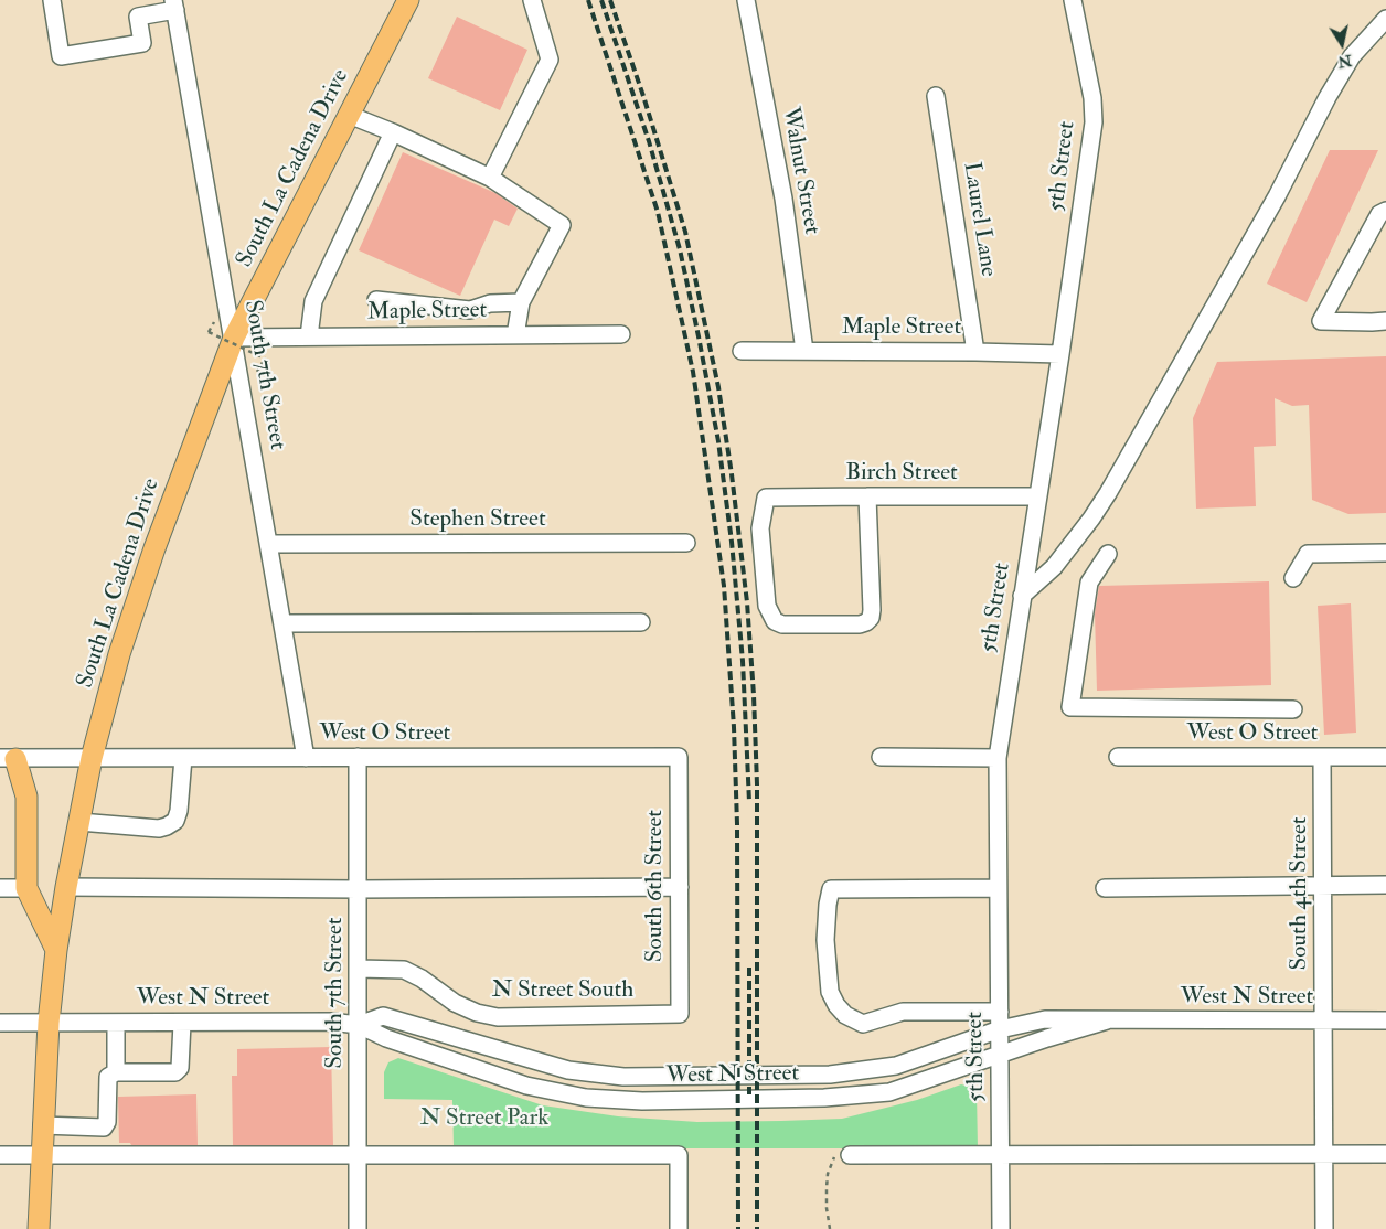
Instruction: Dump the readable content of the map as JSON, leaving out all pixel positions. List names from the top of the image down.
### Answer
{
  "streets": {
    "main road": ["South La Cadena Drive"],
    "street": [
      "5th Street",
      "Walnut Street",
      "Laurel Lane",
      "Maple Street",
      "South 7th Street",
      "Birch Street",
      "Stephen Street",
      "West O Street",
      "South 6th Street",
      "South 4th Street",
      "N Street South",
      "West N Street"
    ]
  },
  "crossings": [
    ["5th Street", "Maple Street"],
    ["5th Street", "Birch Street"],
    ["5th Street", "West N Street"],
    ["South La Cadena Drive", "Maple Street"],
    ["South La Cadena Drive", "South 7th Street"],
    ["South La Cadena Drive", "West O Street"],
    ["South La Cadena Drive", "West N Street"],
    ["Walnut Street", "Maple Street"],
    ["Laurel Lane", "Maple Street"],
    ["Maple Street", "South 7th Street"],
    ["South 7th Street", "Stephen Street"],
    ["South 7th Street", "West O Street"],
    ["South 7th Street", "N Street South"],
    ["South 7th Street", "West N Street"],
    ["West O Street", "South 6th Street"],
    ["West O Street", "South 4th Street"],
    ["South 6th Street", "N Street South"],
    ["South 4th Street", "West N Street"]
  ],
  "parks": ["N Street Park"],
  "north": "bottom"
}
